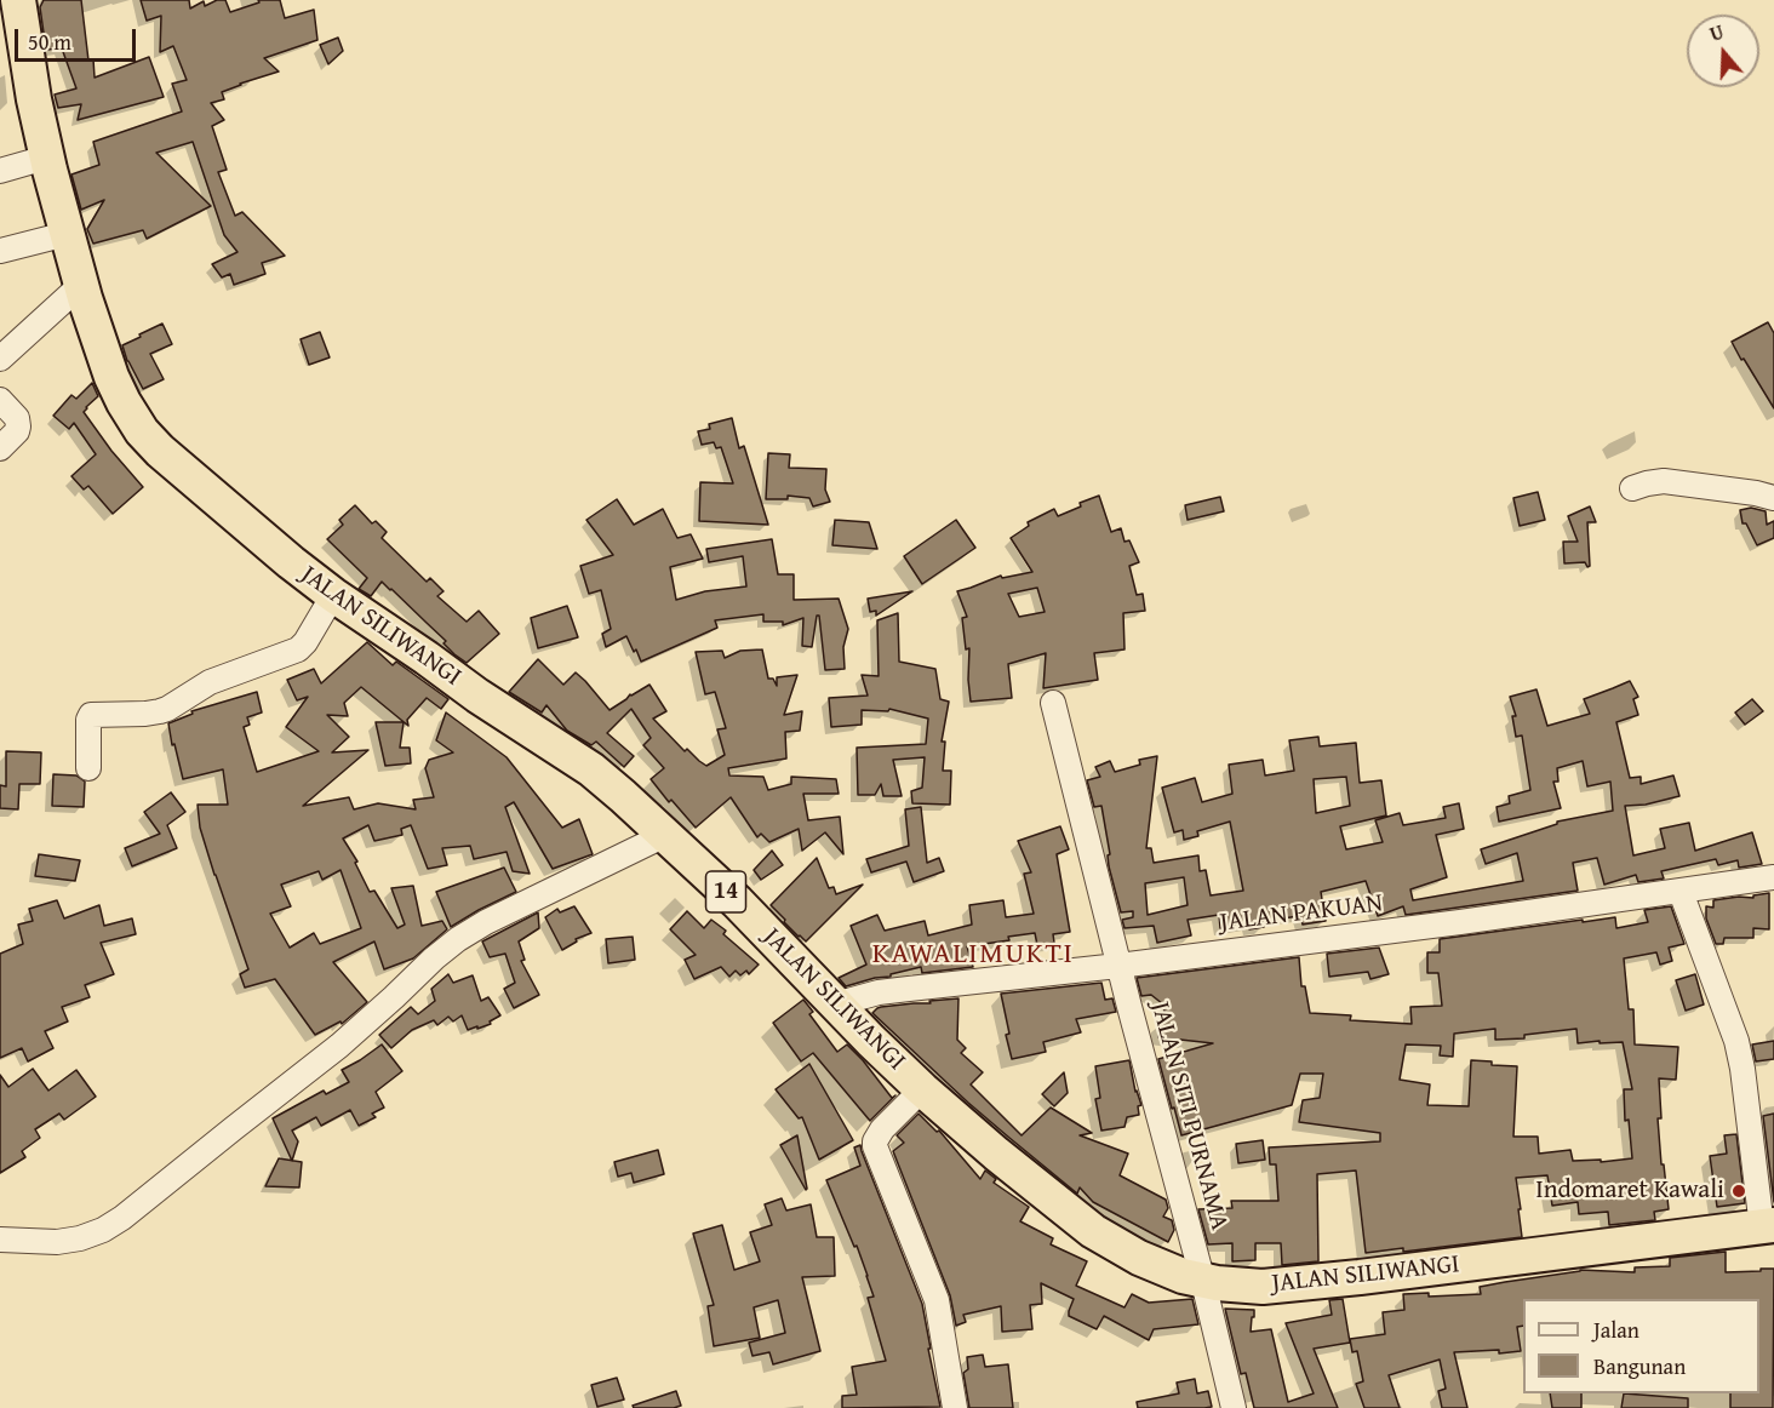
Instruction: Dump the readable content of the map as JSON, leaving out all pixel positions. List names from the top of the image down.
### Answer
{
  "streets": {
    "highway": ["JALAN SILIWANGI", "14"],
    "street": ["JALAN PAKUAN", "JALAN SITI PURNAMA"]
  },
  "crossings": [
    ["JALAN SILIWANGI", "JALAN PAKUAN"],
    ["JALAN SILIWANGI", "JALAN SITI PURNAMA"],
    ["JALAN PAKUAN", "JALAN SITI PURNAMA"]
  ],
  "districts": ["KAWALIMUKTI"],
  "places": ["Indomaret Kawali"],
  "legend": ["Jalan", "Bangunan"],
  "scale_bar": "50 m",
  "north": "top"
}
